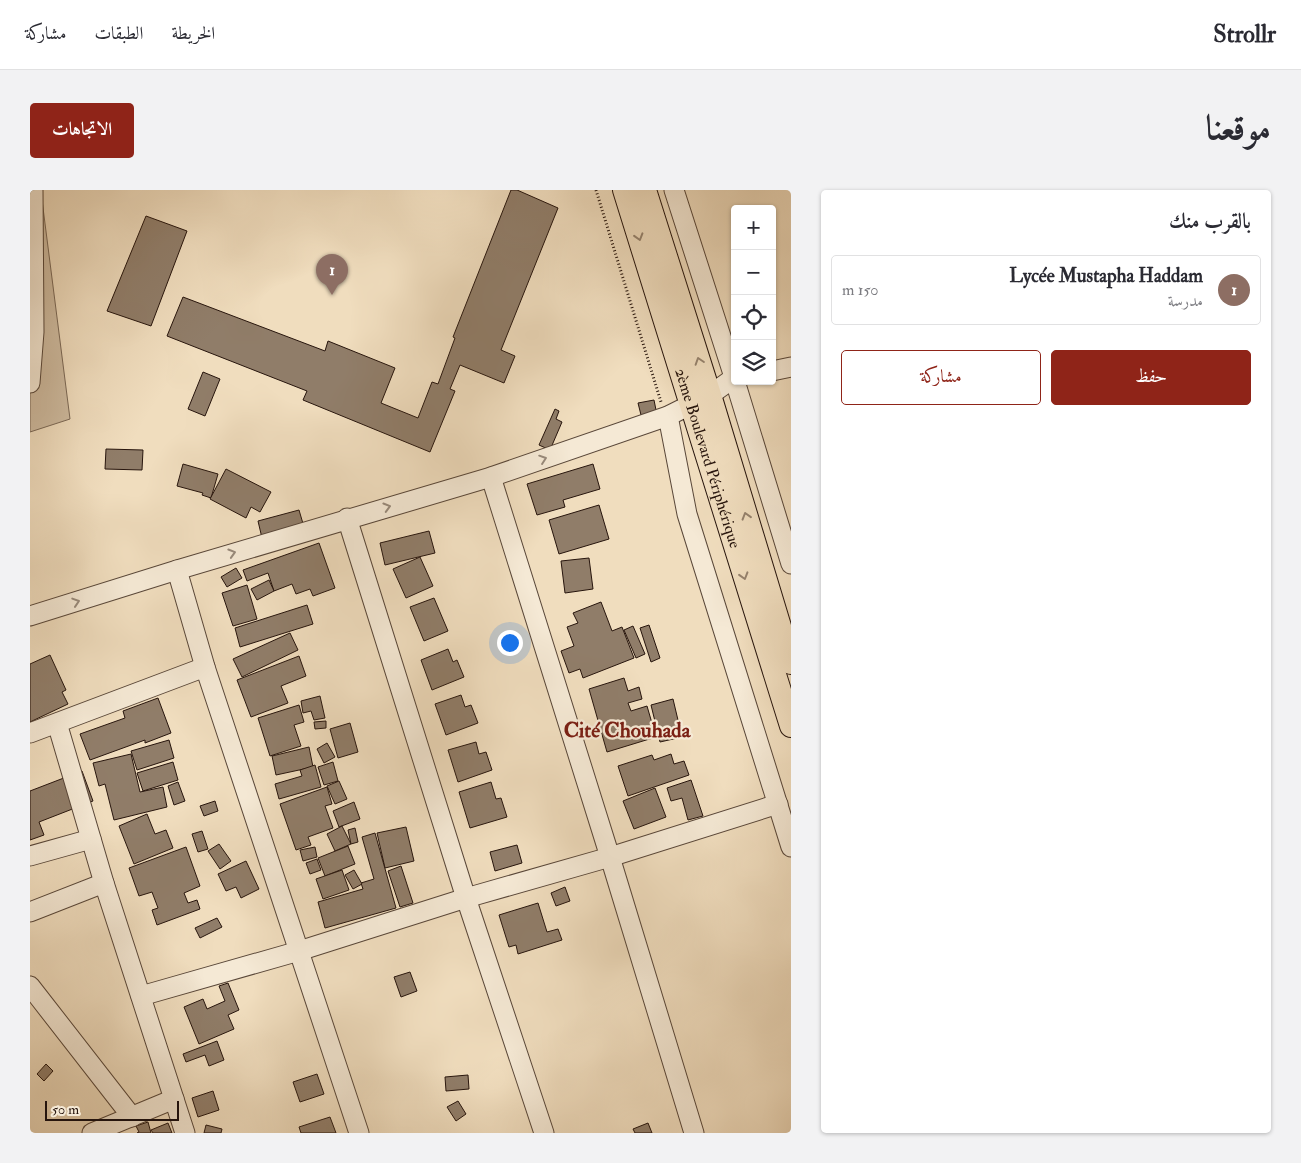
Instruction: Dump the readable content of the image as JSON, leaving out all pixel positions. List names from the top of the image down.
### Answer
{
  "streets": {
    "main road": ["2ème Boulevard Périphérique"]
  },
  "districts": ["Cité Chouhada"],
  "scale_bar": "50 m",
  "page": {
    "header": "Strollr",
    "nav": ["الخريطة", "الطبقات", "مشاركة"],
    "title": "موقعنا",
    "buttons": [
      "الاتجاهات",
      ["حفظ", "مشاركة"]
    ],
    "heading": "بالقرب منك",
    "map_buttons": ["+", "−"],
    "pins": "1",
    "list": [
      {
        "mark": "1",
        "name": "Lycée Mustapha Haddam",
        "note": "مدرسة",
        "value": "150 m"
      }
    ],
    "scale": "50 m"
  }
}
